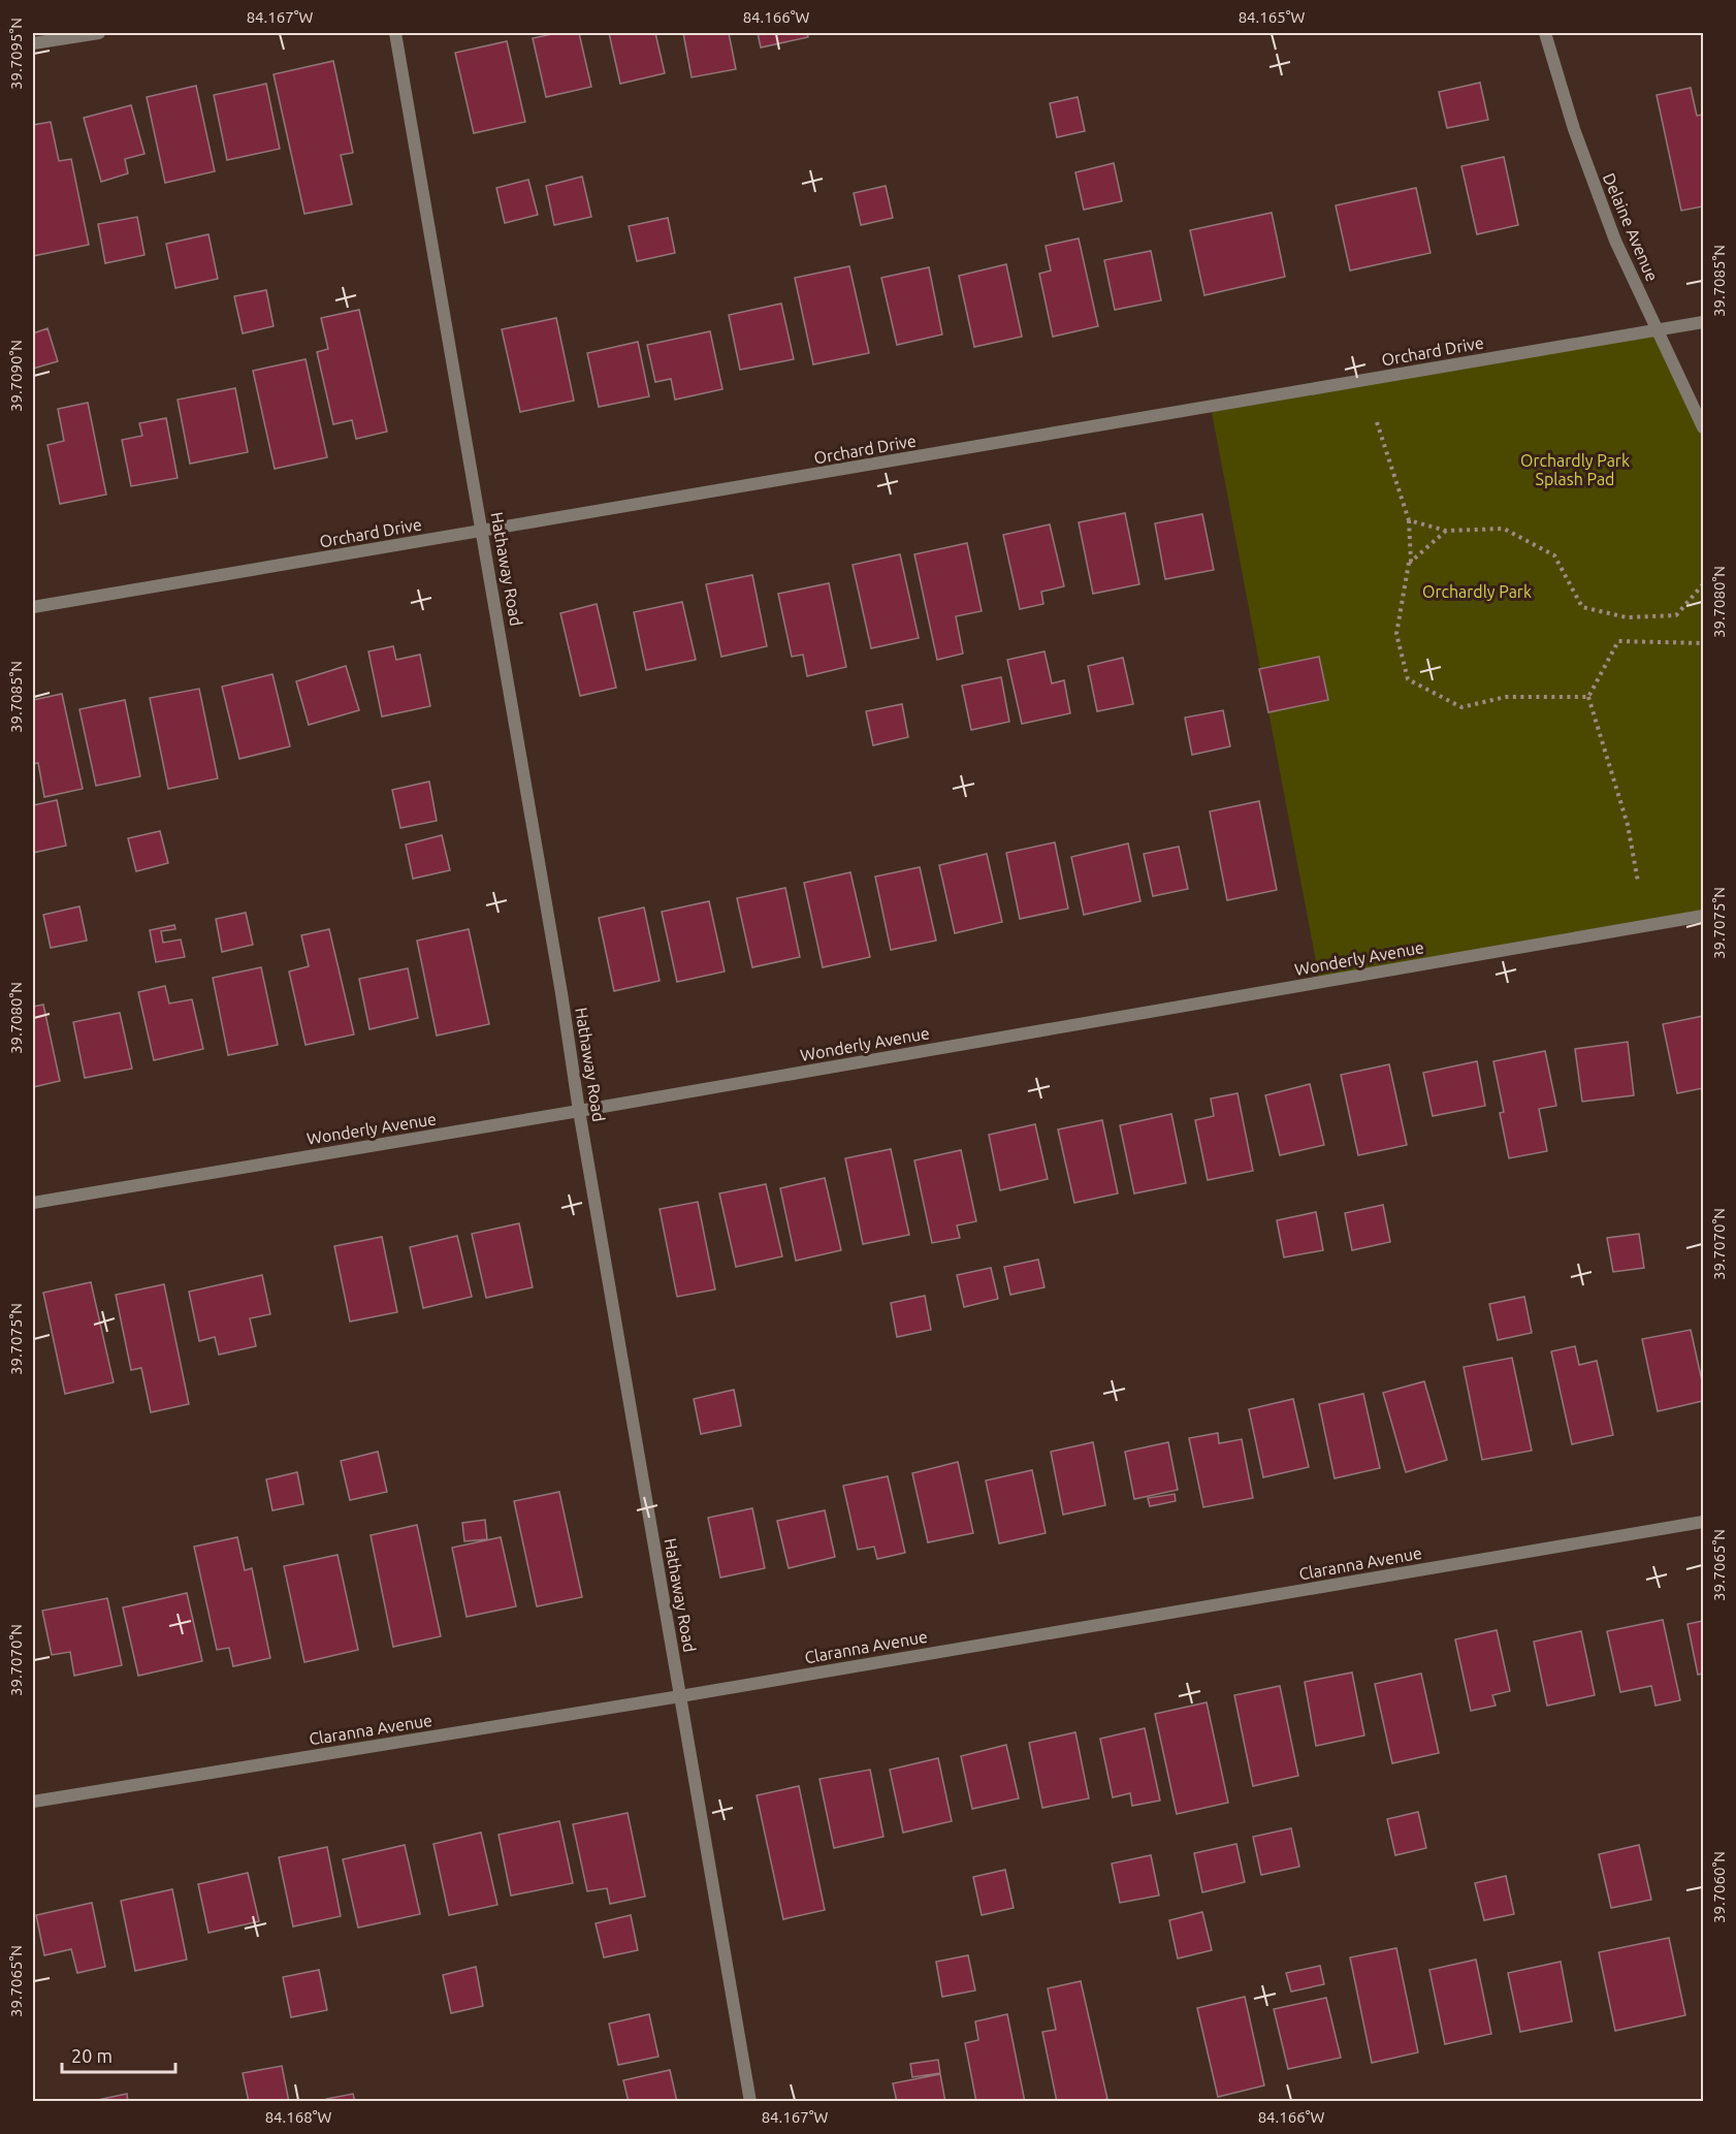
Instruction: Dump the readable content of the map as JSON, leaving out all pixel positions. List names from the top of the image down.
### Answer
{
  "streets": {
    "street": [
      "Delaine Avenue",
      "Orchard Drive",
      "Hathaway Road",
      "Wonderly Avenue",
      "Claranna Avenue"
    ]
  },
  "crossings": [
    ["Delaine Avenue", "Orchard Drive"],
    ["Orchard Drive", "Hathaway Road"],
    ["Hathaway Road", "Wonderly Avenue"],
    ["Hathaway Road", "Claranna Avenue"]
  ],
  "parks": ["Orchardly Park Splash Pad", "Orchardly Park"],
  "scale_bar": "20 m",
  "coordinates": [
    "84.167°W",
    "84.166°W",
    "84.165°W",
    "39.7095°N",
    "39.7085°N",
    "39.7090°N",
    "39.7080°N",
    "39.7075°N",
    "39.7070°N",
    "39.7065°N",
    "39.7060°N",
    "84.168°W"
  ]
}
